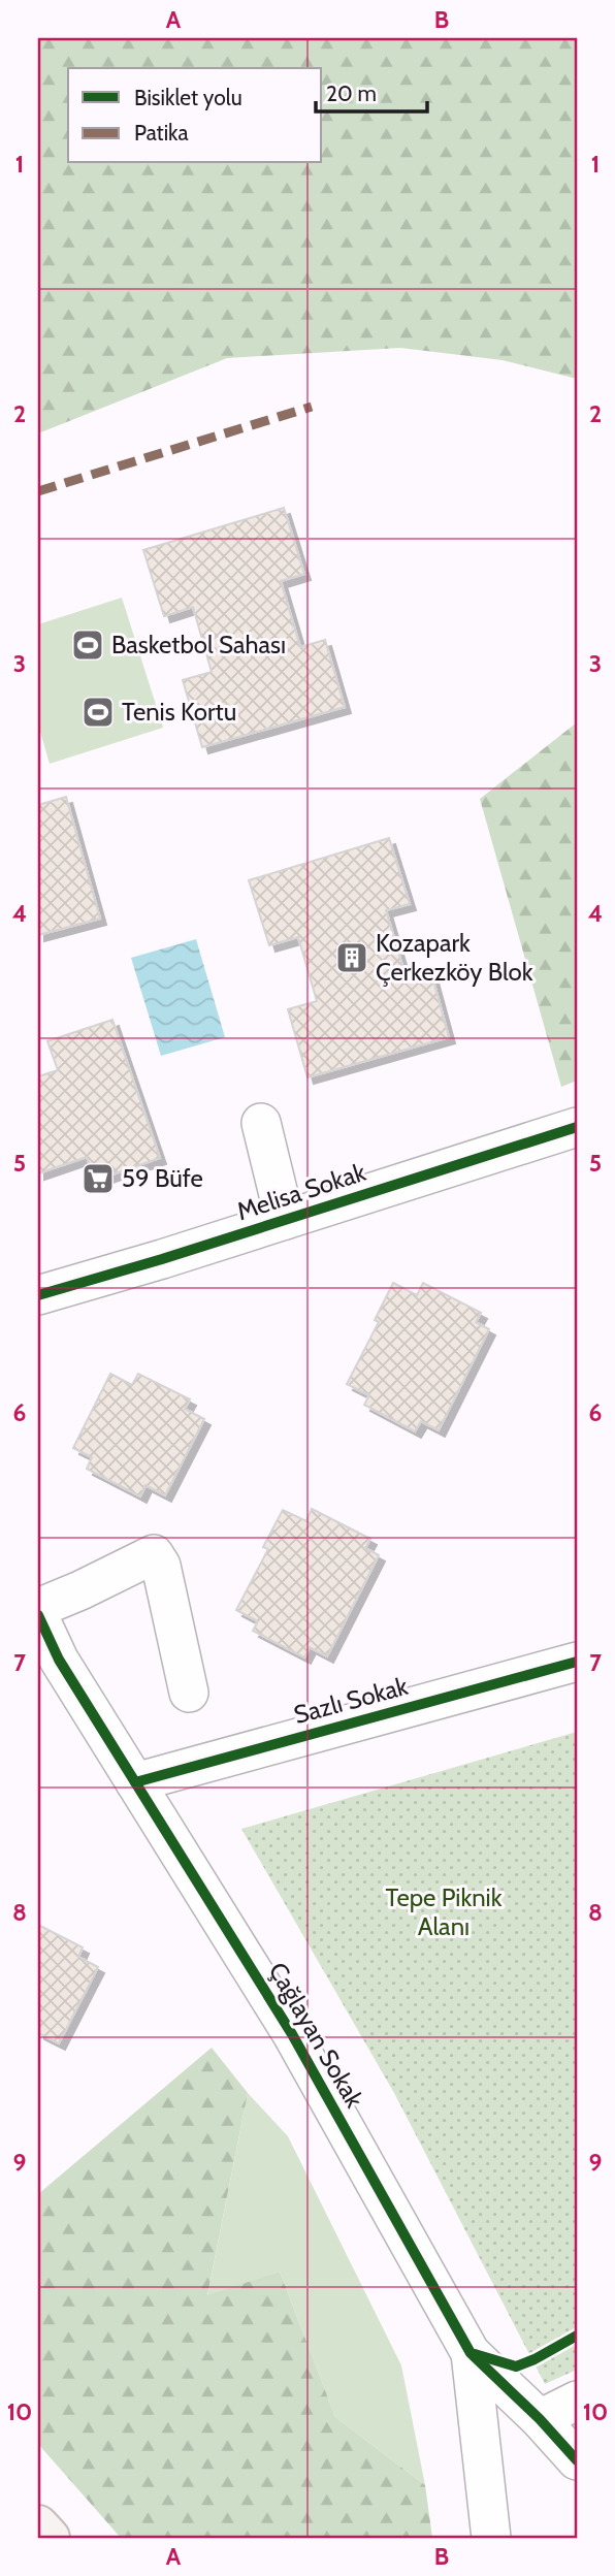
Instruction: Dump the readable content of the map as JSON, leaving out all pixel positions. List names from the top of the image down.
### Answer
{
  "streets": {
    "street": ["Melisa Sokak", "Sazlı Sokak", "Çağlayan Sokak"]
  },
  "crossings": [
    ["Sazlı Sokak", "Çağlayan Sokak"]
  ],
  "parks": ["Tepe Piknik Alanı"],
  "places": {
    "sports": ["Basketbol Sahası", "Tenis Kortu"],
    "building": ["Kozapark Çerkezköy Blok"],
    "supermarket": ["59 Büfe"]
  },
  "legend": ["Bisiklet yolu", "Patika"],
  "scale_bar": "20 m",
  "grid": {
    "columns": ["A", "B"],
    "rows": [
      "1",
      "2",
      "3",
      "4",
      "5",
      "6",
      "7",
      "8",
      "9",
      "10"
    ]
  }
}
